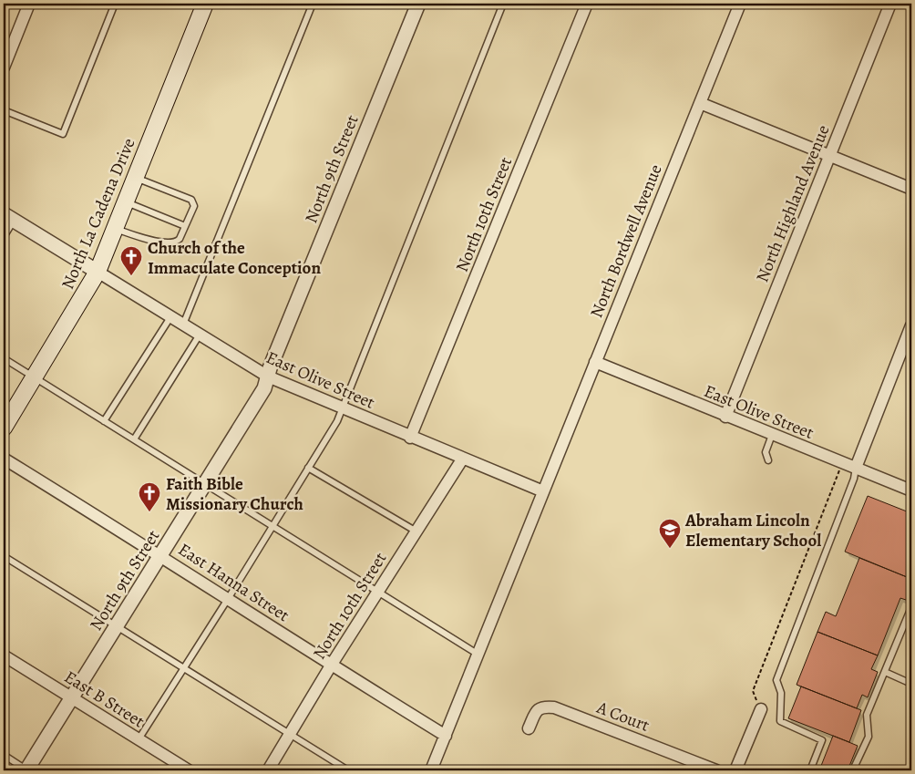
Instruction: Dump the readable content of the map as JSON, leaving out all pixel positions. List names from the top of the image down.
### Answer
{
  "streets": {
    "main road": ["North La Cadena Drive"],
    "street": [
      "North 9th Street",
      "North Highland Avenue",
      "North 10th Street",
      "North Bordwell Avenue",
      "East Olive Street",
      "East Hanna Street",
      "East B Street",
      "A Court"
    ]
  },
  "crossings": [
    ["North 9th Street", "East Olive Street"],
    ["North 9th Street", "East Hanna Street"],
    ["North 9th Street", "East B Street"],
    ["North Highland Avenue", "East Olive Street"],
    ["North La Cadena Drive", "East Olive Street"],
    ["North 10th Street", "East Olive Street"],
    ["North 10th Street", "East Hanna Street"],
    ["North Bordwell Avenue", "East Olive Street"],
    ["North Bordwell Avenue", "East Hanna Street"]
  ],
  "places": {
    "church": ["Church of the Immaculate Conception", "Faith Bible Missionary Church"],
    "school or university": ["Abraham Lincoln Elementary School"]
  }
}
